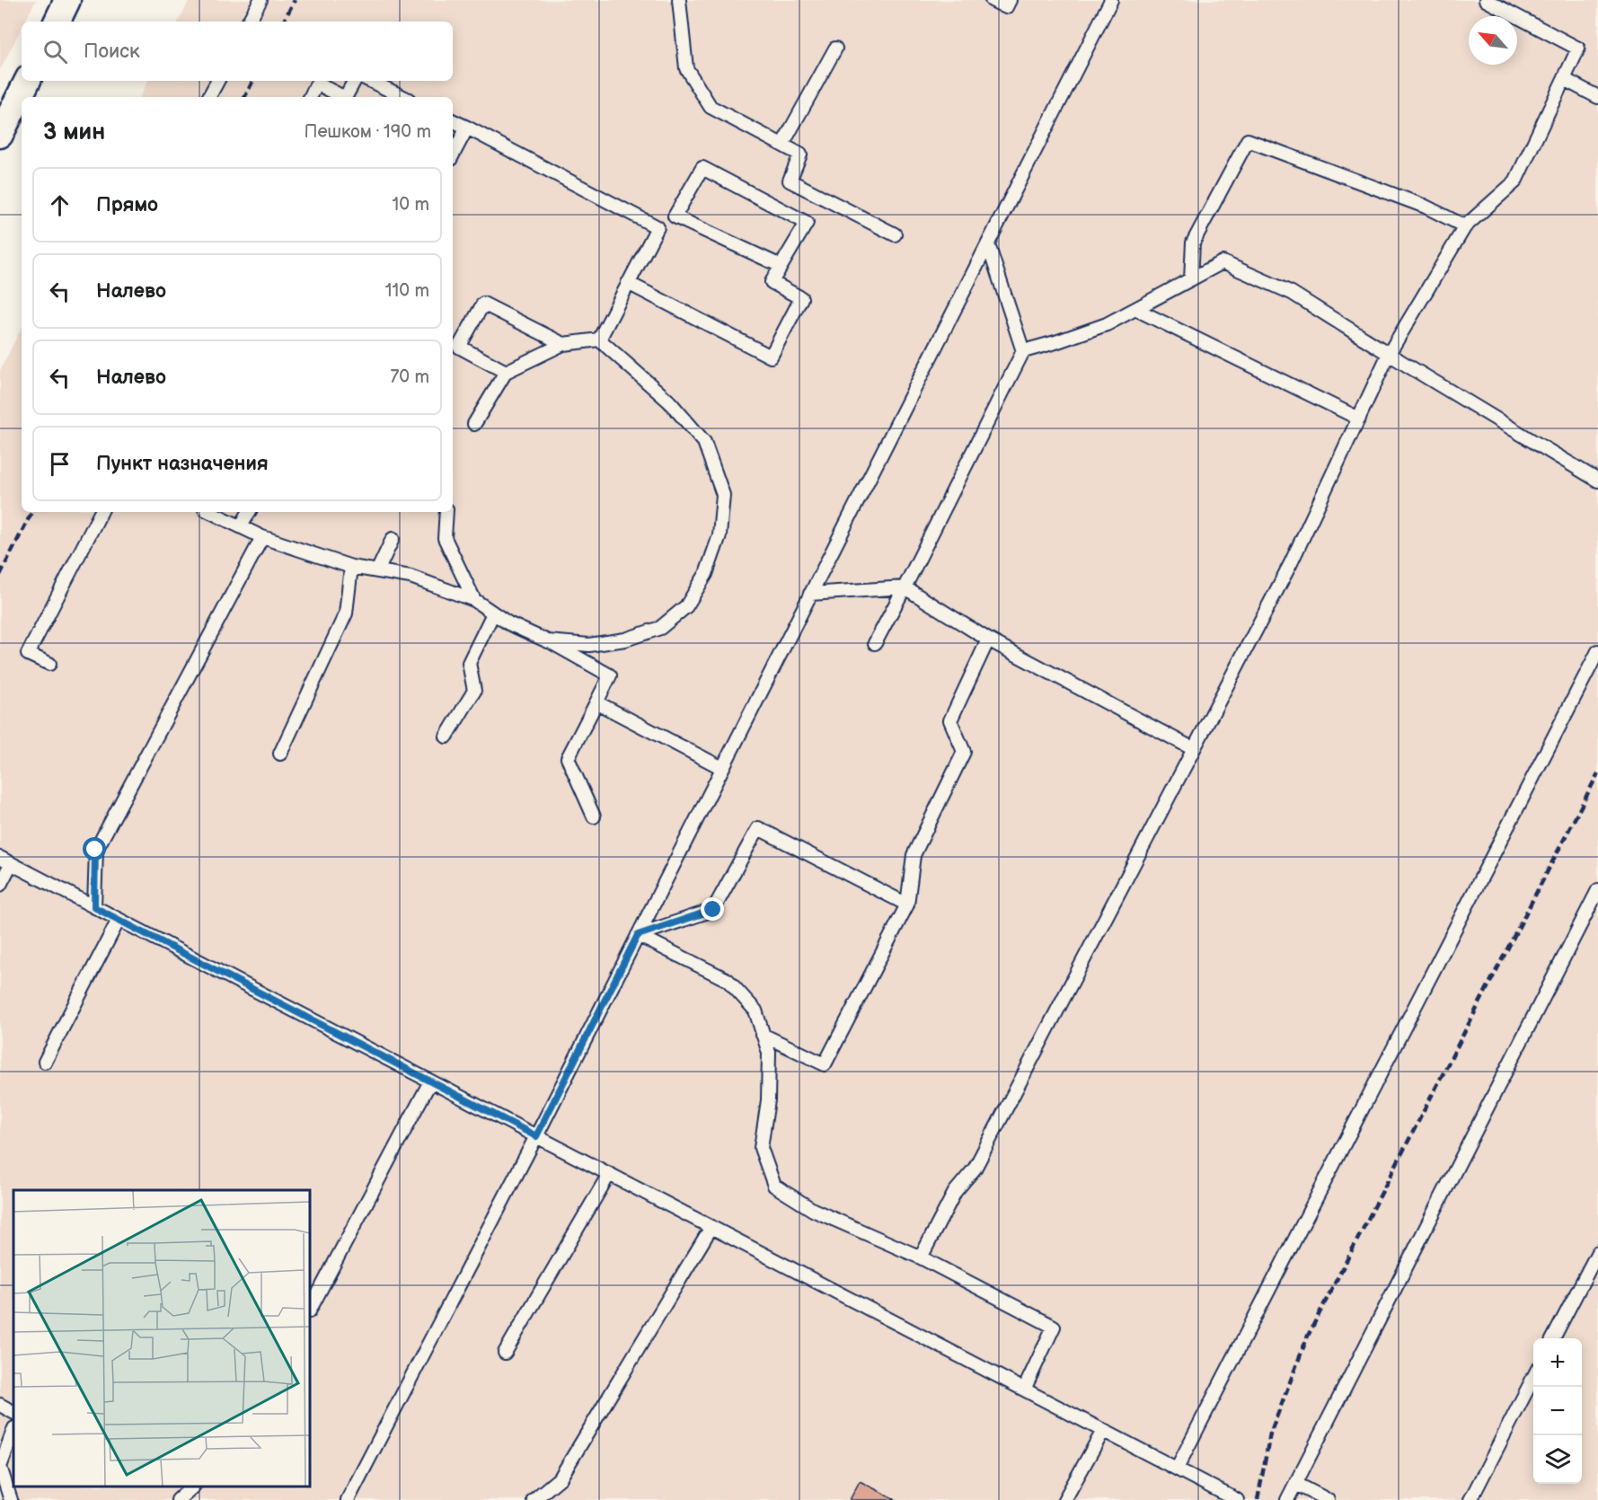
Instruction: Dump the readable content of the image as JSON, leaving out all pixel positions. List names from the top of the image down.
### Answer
{
  "north": "top left",
  "page": {
    "search": "Поиск",
    "heading": ["3 мин", "Пешком · 190 m"],
    "list": [
      ["Прямо", "10 m"],
      ["Налево", "110 m"],
      ["Налево", "70 m"],
      "Пункт назначения"
    ],
    "map_buttons": ["+", "−"]
  }
}
